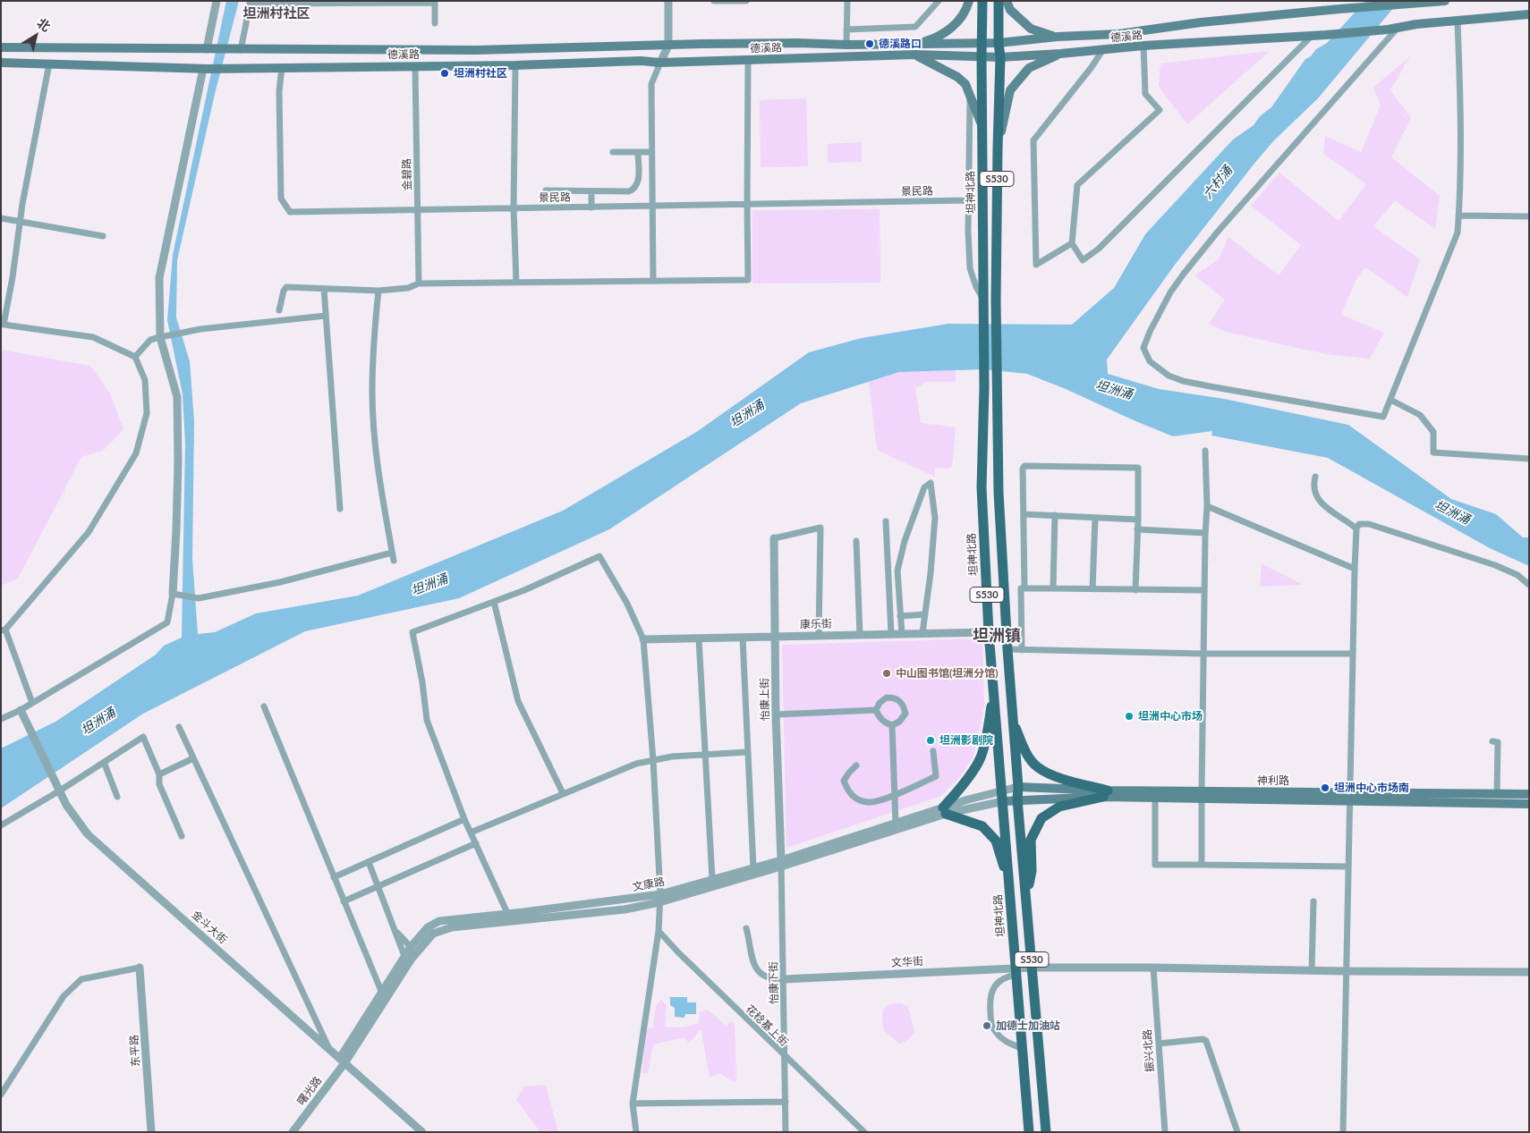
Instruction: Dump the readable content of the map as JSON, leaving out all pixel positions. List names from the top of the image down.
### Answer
{
  "streets": {
    "main road": [
      "德溪路",
      "S530",
      "坦神北路",
      "神利路"
    ],
    "street": [
      "金碧路",
      "景民路",
      "康乐街",
      "怡康上街",
      "文康路",
      "金斗大街",
      "文华街",
      "怡康下街",
      "花稔基上街",
      "东平路",
      "振兴北路",
      "曙光路"
    ]
  },
  "crossings": [
    ["德溪路", "金碧路"],
    ["德溪路", "S530"],
    ["德溪路", "景民路"],
    ["德溪路", "坦神北路"],
    ["金碧路", "景民路"],
    ["S530", "神利路"],
    ["S530", "文康路"],
    ["S530", "文华街"],
    ["坦神北路", "康乐街"],
    ["坦神北路", "文康路"],
    ["坦神北路", "文华街"],
    ["康乐街", "怡康上街"],
    ["怡康上街", "文康路"],
    ["怡康上街", "怡康下街"],
    ["神利路", "文康路"],
    ["文康路", "怡康下街"],
    ["文康路", "曙光路"],
    ["金斗大街", "曙光路"],
    ["文华街", "怡康下街"],
    ["文华街", "振兴北路"],
    ["怡康下街", "花稔基上街"]
  ],
  "districts": ["坦洲村社区", "坦洲镇"],
  "water": ["六村涌", "坦洲涌"],
  "places": [
    "德溪路口",
    "坦洲村社区",
    "中山图书馆(坦洲分馆)",
    "坦洲中心市场",
    "坦洲影剧院",
    "坦洲中心市场南",
    "加德士加油站"
  ],
  "north": "top right"
}
